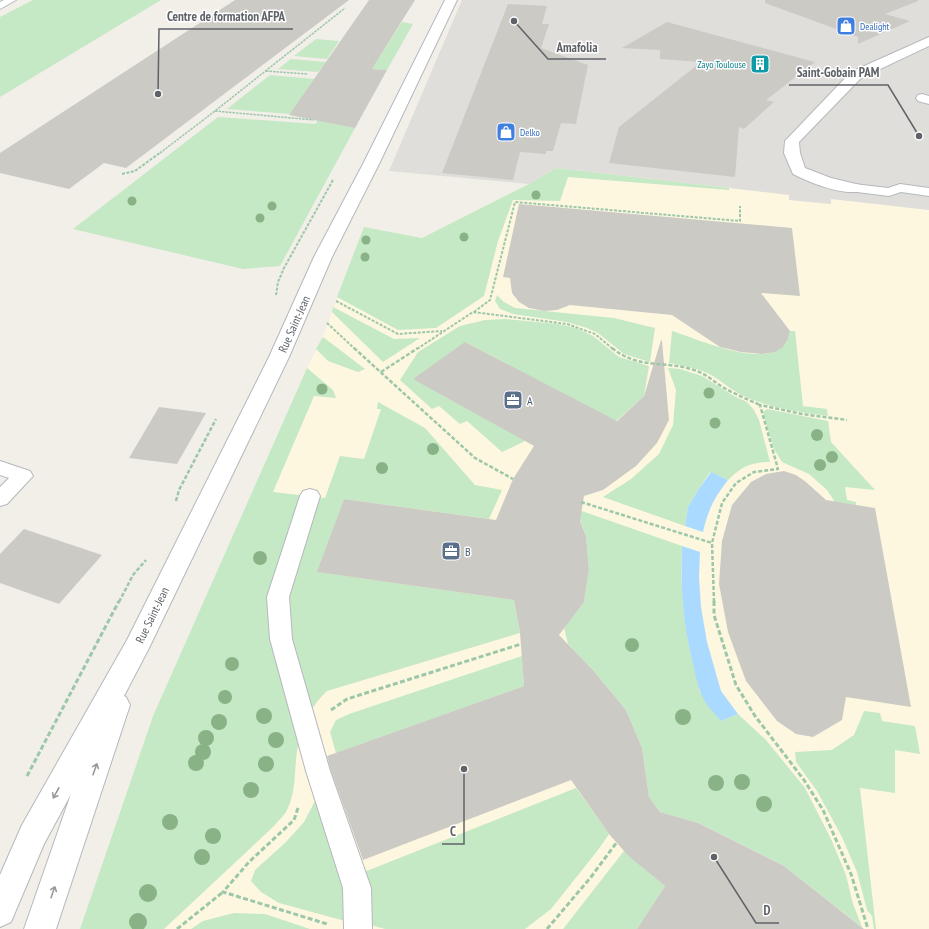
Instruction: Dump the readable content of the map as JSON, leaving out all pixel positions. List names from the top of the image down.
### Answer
{
  "streets": {
    "street": ["Rue Saint-Jean"]
  },
  "places": {
    "other": [
      "Amafolia",
      "Centre de formation AFPA",
      "Saint-Gobain PAM",
      "C",
      "D"
    ],
    "shop": ["Dealight", "Delko"],
    "building": ["Zayo Toulouse"],
    "office": ["A", "B"]
  }
}
